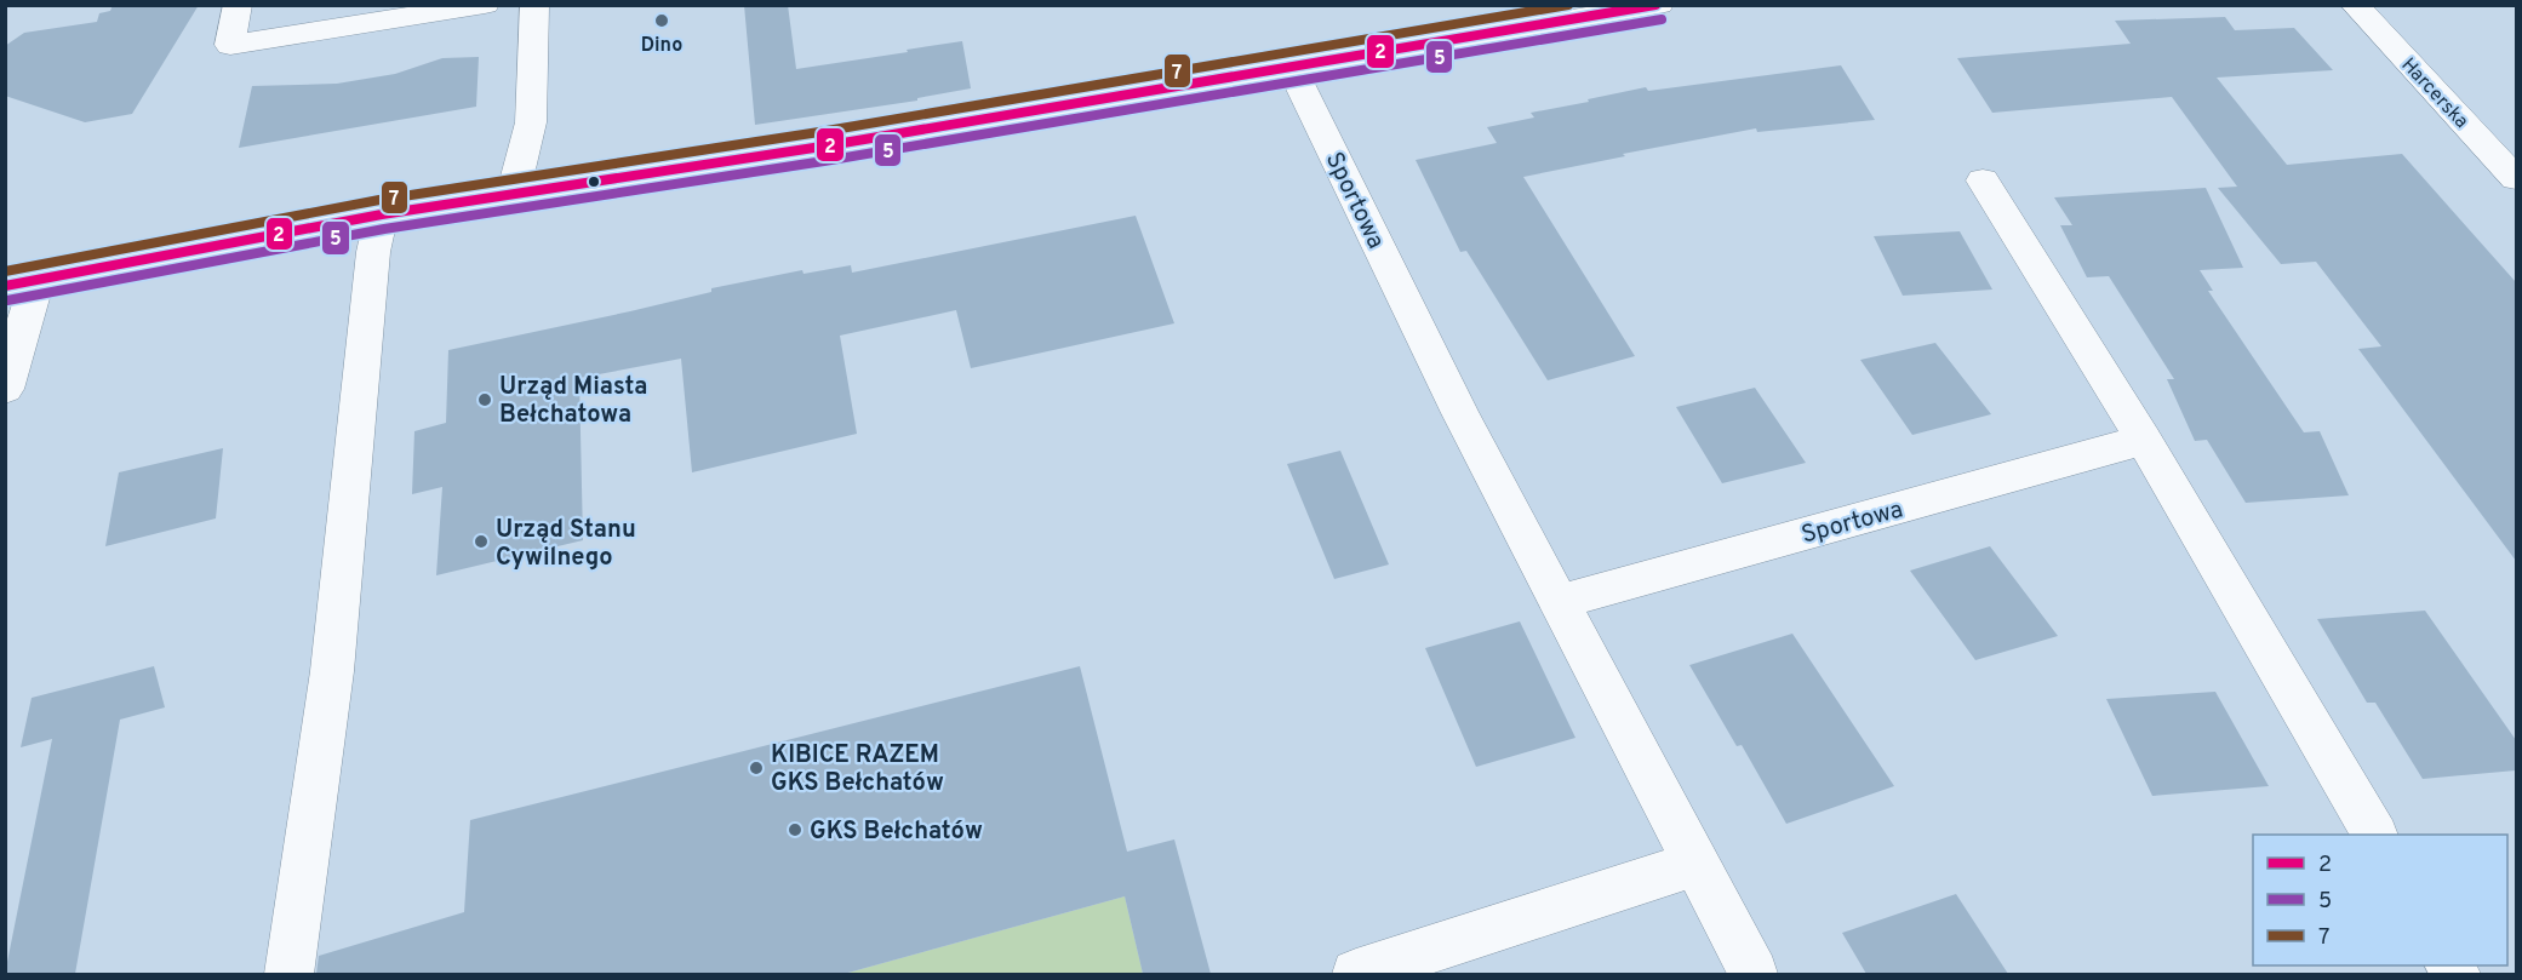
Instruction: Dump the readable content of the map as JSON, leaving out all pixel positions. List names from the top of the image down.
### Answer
{
  "streets": {
    "street": ["Harcerska", "Sportowa"]
  },
  "places": [
    "Dino",
    "Urząd Miasta Bełchatowa",
    "Urząd Stanu Cywilnego",
    "KIBICE RAZEM GKS Bełchatów",
    "GKS Bełchatów"
  ],
  "lines": ["transit line 2", "transit line 7", "transit line 5"],
  "legend": ["2", "5", "7"]
}
